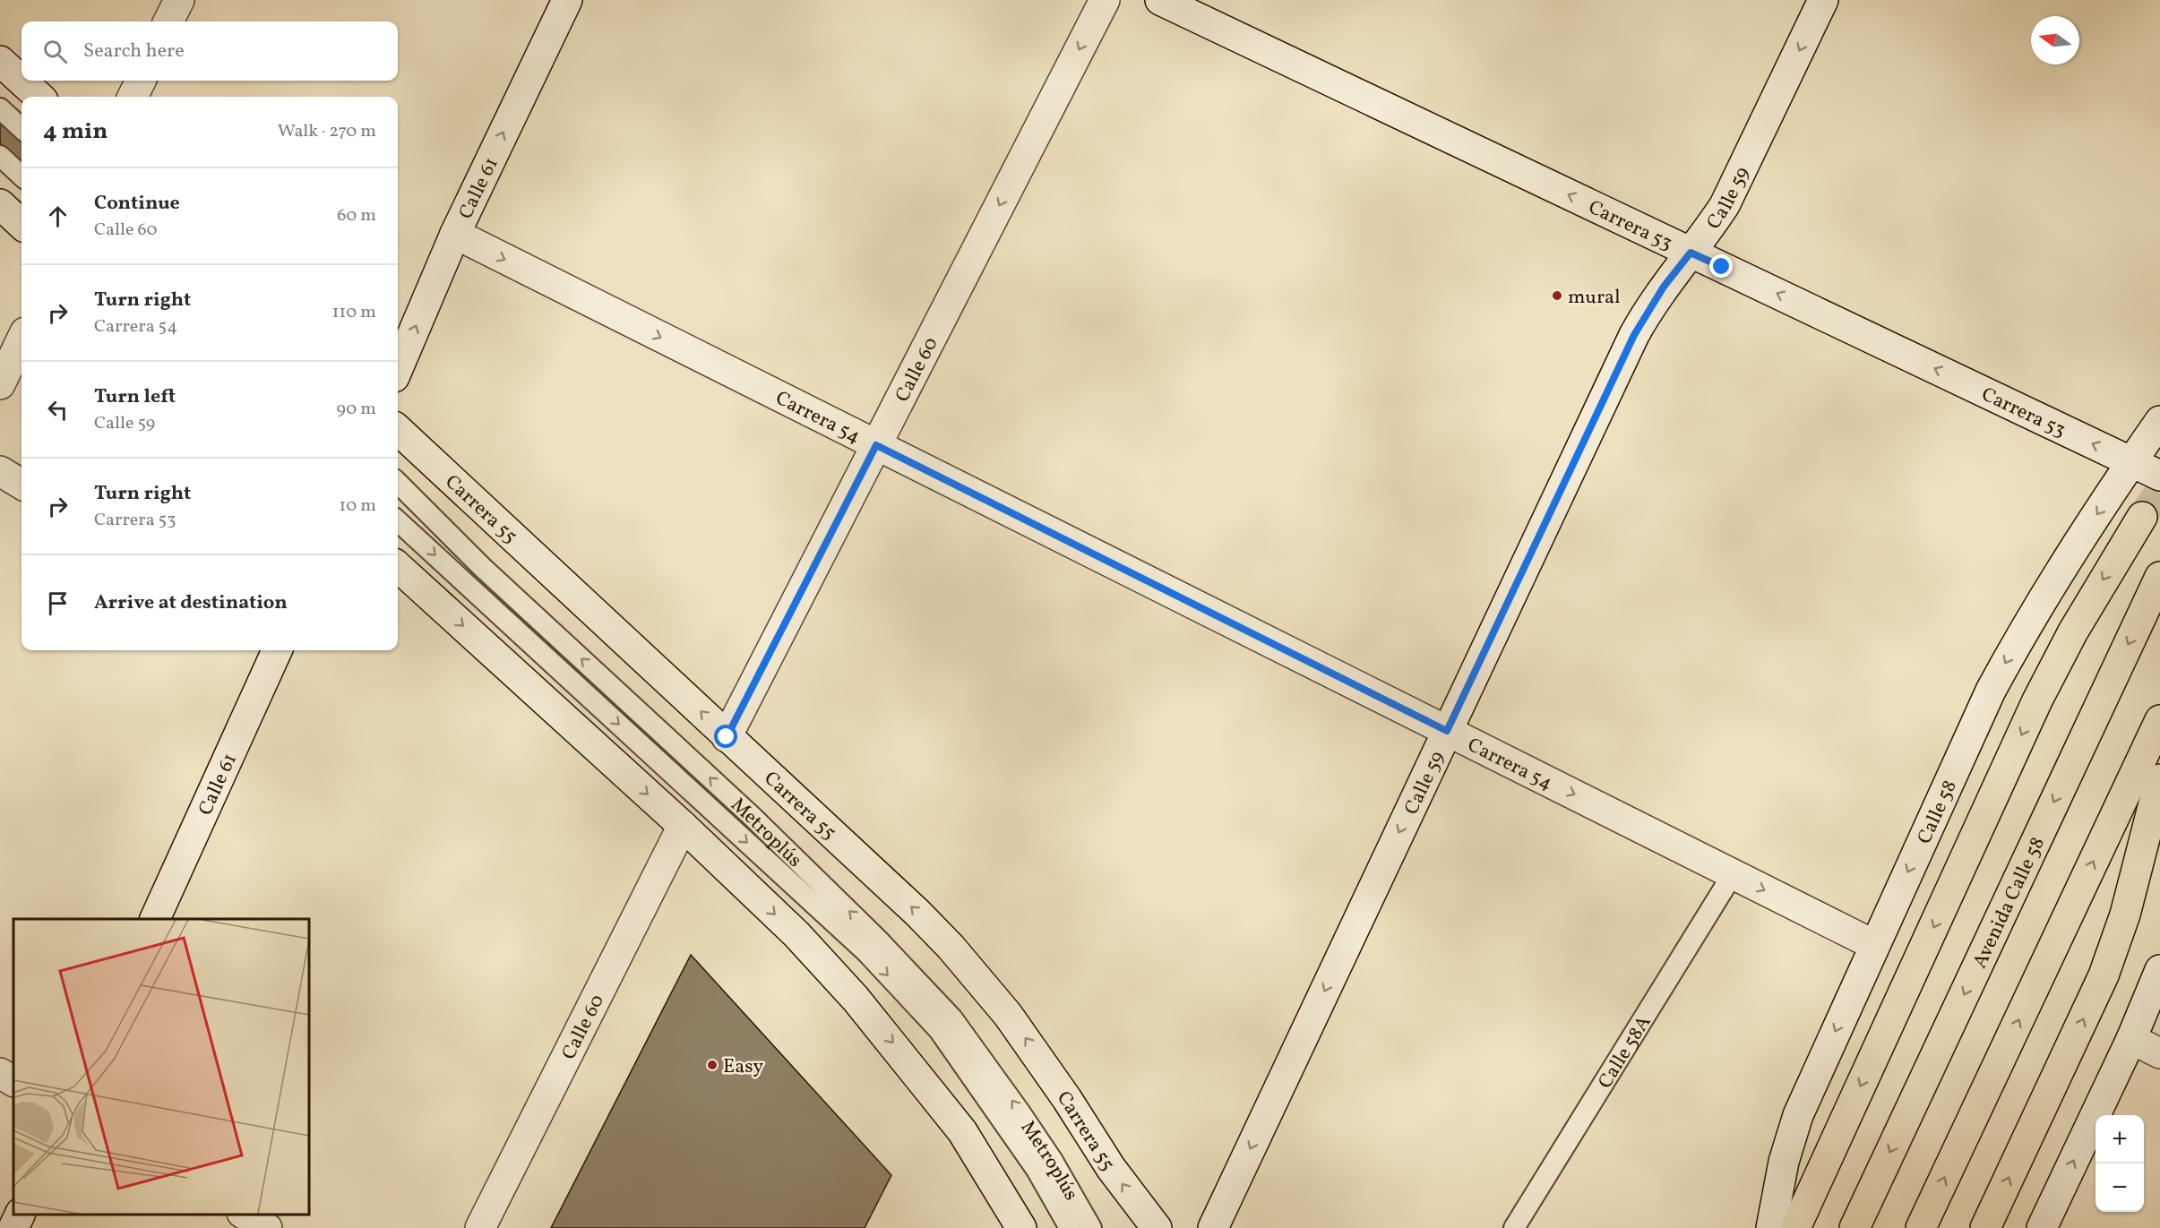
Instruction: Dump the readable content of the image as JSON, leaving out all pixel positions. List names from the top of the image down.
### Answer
{
  "streets": {
    "main road": ["Avenida Calle 58"],
    "street": [
      "Calle 61",
      "Calle 59",
      "Carrera 53",
      "Calle 60",
      "Carrera 54",
      "Carrera 55",
      "Calle 58"
    ],
    "lane": ["Metroplús", "Calle 58A"]
  },
  "crossings": [
    ["Calle 61", "Carrera 54"],
    ["Calle 59", "Carrera 53"],
    ["Calle 59", "Carrera 54"],
    ["Carrera 53", "Calle 58"],
    ["Calle 60", "Carrera 54"],
    ["Calle 60", "Carrera 55"],
    ["Carrera 54", "Calle 58"],
    ["Carrera 54", "Calle 58A"]
  ],
  "one_way": [
    "Calle 61",
    "Calle 59",
    "Carrera 53",
    "Calle 60",
    "Carrera 54",
    "Calle 58"
  ],
  "places": ["mural", "Easy"],
  "north": "left",
  "page": {
    "search": "Search here",
    "heading": ["4 min", "Walk · 270 m"],
    "list": [
      ["Continue", "Calle 60", "60 m"],
      ["Turn right", "Carrera 54", "110 m"],
      ["Turn left", "Calle 59", "90 m"],
      ["Turn right", "Carrera 53", "10 m"],
      "Arrive at destination"
    ],
    "map_buttons": ["+", "−"]
  }
}
